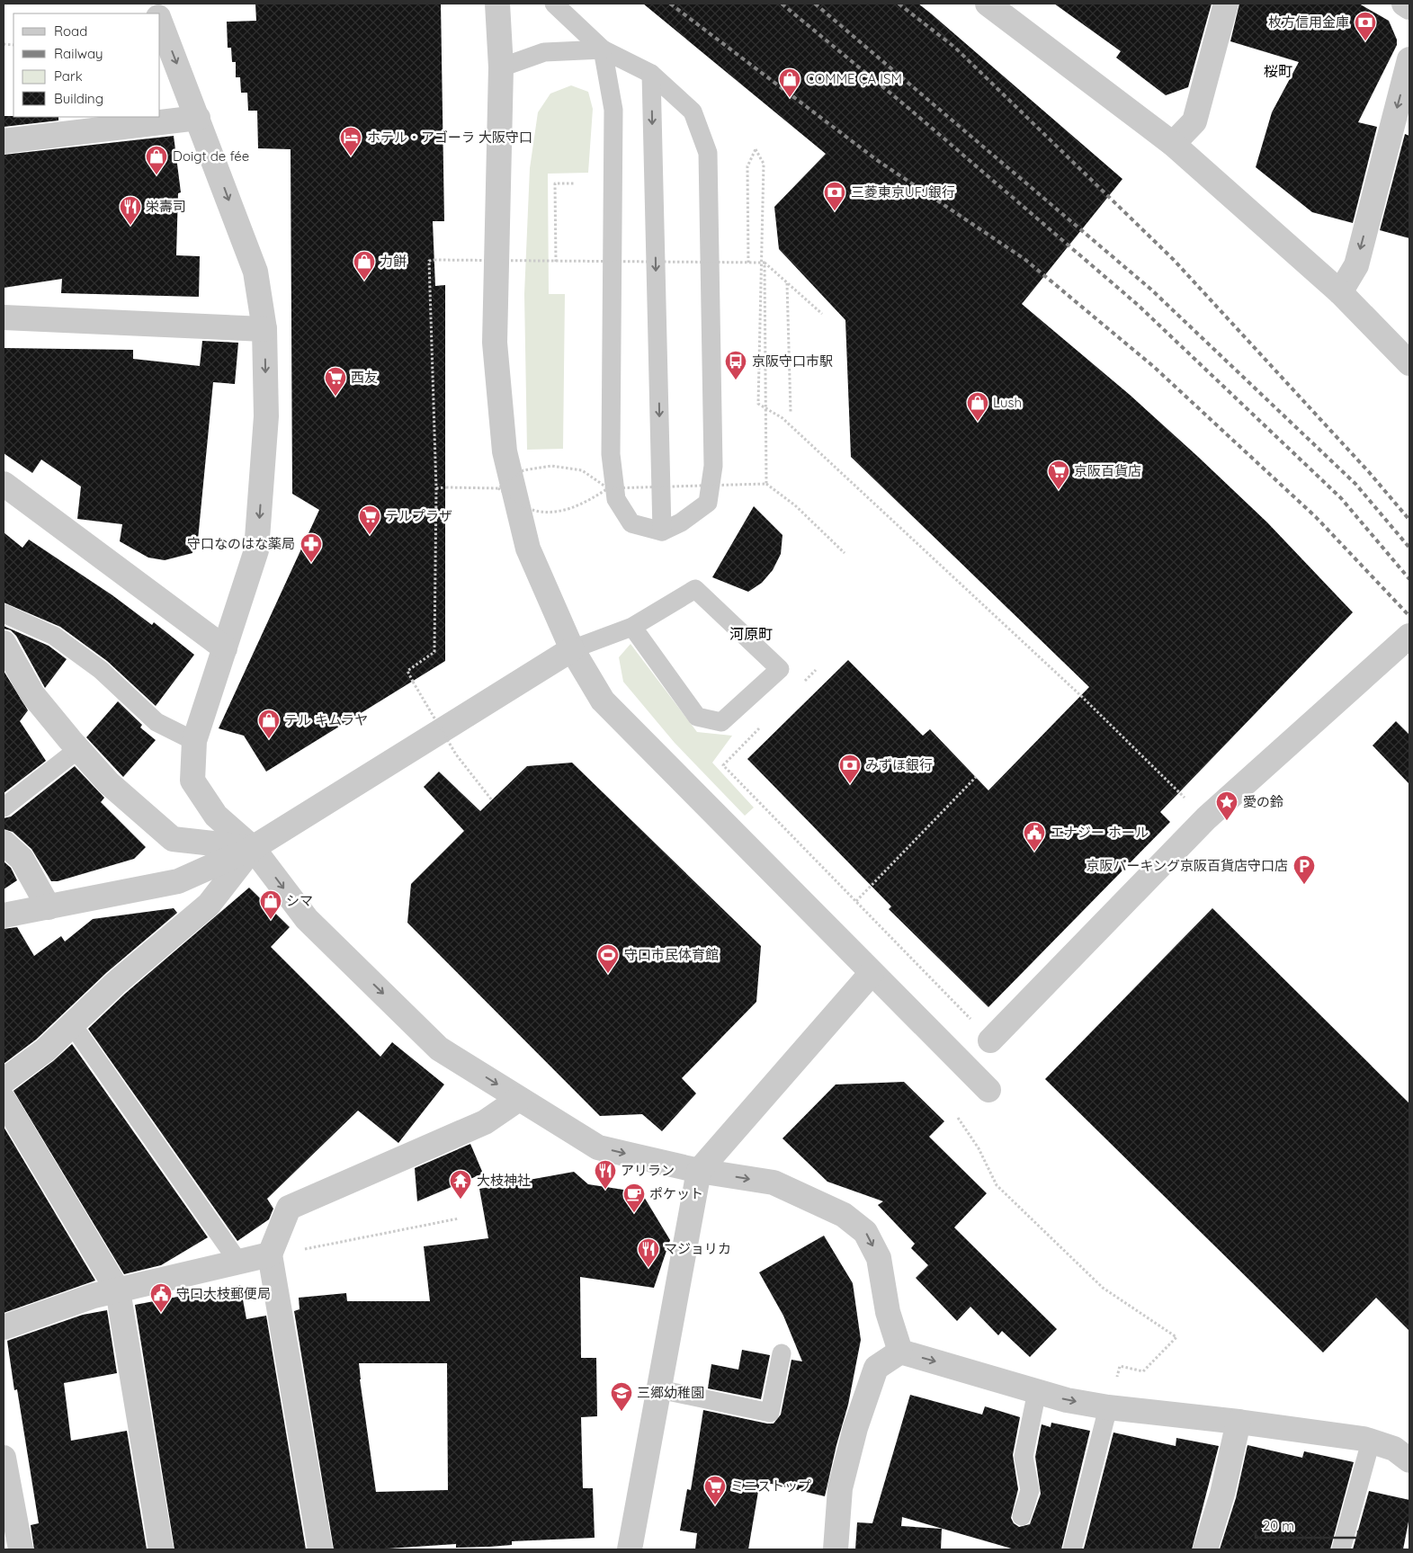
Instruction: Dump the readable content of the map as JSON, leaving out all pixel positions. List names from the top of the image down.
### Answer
{
  "districts": ["桜町", "河原町"],
  "places": {
    "bank": ["枚方信用金庫", "三菱東京UFJ銀行", "みずほ銀行"],
    "shop": [
      "COMME ÇA ISM",
      "Doigt de fée",
      "力餅",
      "Lush",
      "テル キムラヤ",
      "シマ"
    ],
    "hotel": ["ホテル・アゴーラ 大阪守口"],
    "restaurant": ["栄壽司", "アリラン", "マジョリカ"],
    "bus stop": ["京阪守口市駅"],
    "supermarket": [
      "西友",
      "京阪百貨店",
      "テルプラザ",
      "ミニストップ"
    ],
    "pharmacy": ["守口なのはな薬局"],
    "place": ["愛の鈴"],
    "public building": ["エナジー ホール", "守口大枝郵便局"],
    "parking": ["京阪パーキング京阪百貨店守口店"],
    "sports": ["守口市民体育館"],
    "temple": ["大枝神社"],
    "cafe": ["ポケット"],
    "school or university": ["三郷幼稚園"]
  },
  "legend": [
    "Road",
    "Railway",
    "Park",
    "Building"
  ],
  "scale_bar": "20 m"
}
